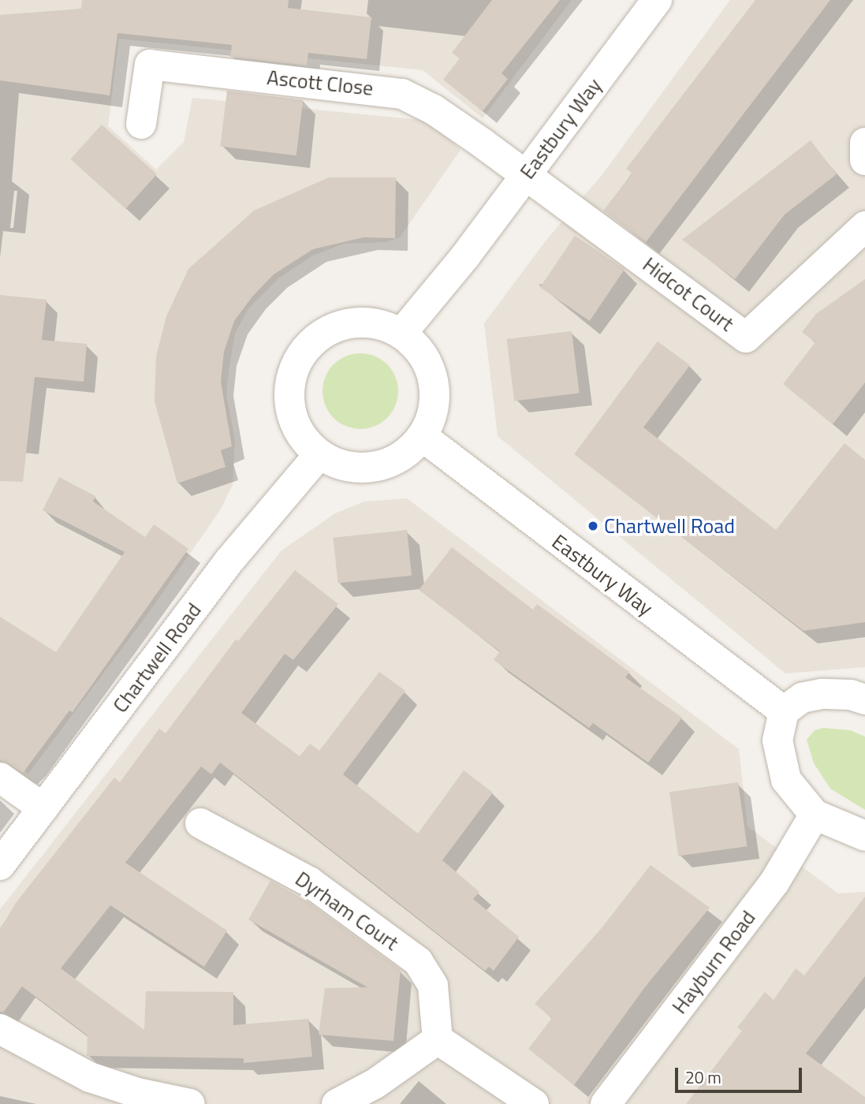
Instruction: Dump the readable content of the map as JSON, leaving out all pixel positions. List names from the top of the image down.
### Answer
{
  "streets": {
    "street": [
      "Ascott Close",
      "Eastbury Way",
      "Hidcot Court",
      "Chartwell Road",
      "Dyrham Court",
      "Hayburn Road"
    ]
  },
  "crossings": [
    ["Ascott Close", "Eastbury Way"],
    ["Ascott Close", "Hidcot Court"],
    ["Eastbury Way", "Hidcot Court"],
    ["Eastbury Way", "Chartwell Road"]
  ],
  "places": ["Chartwell Road"],
  "scale_bar": "20 m"
}
